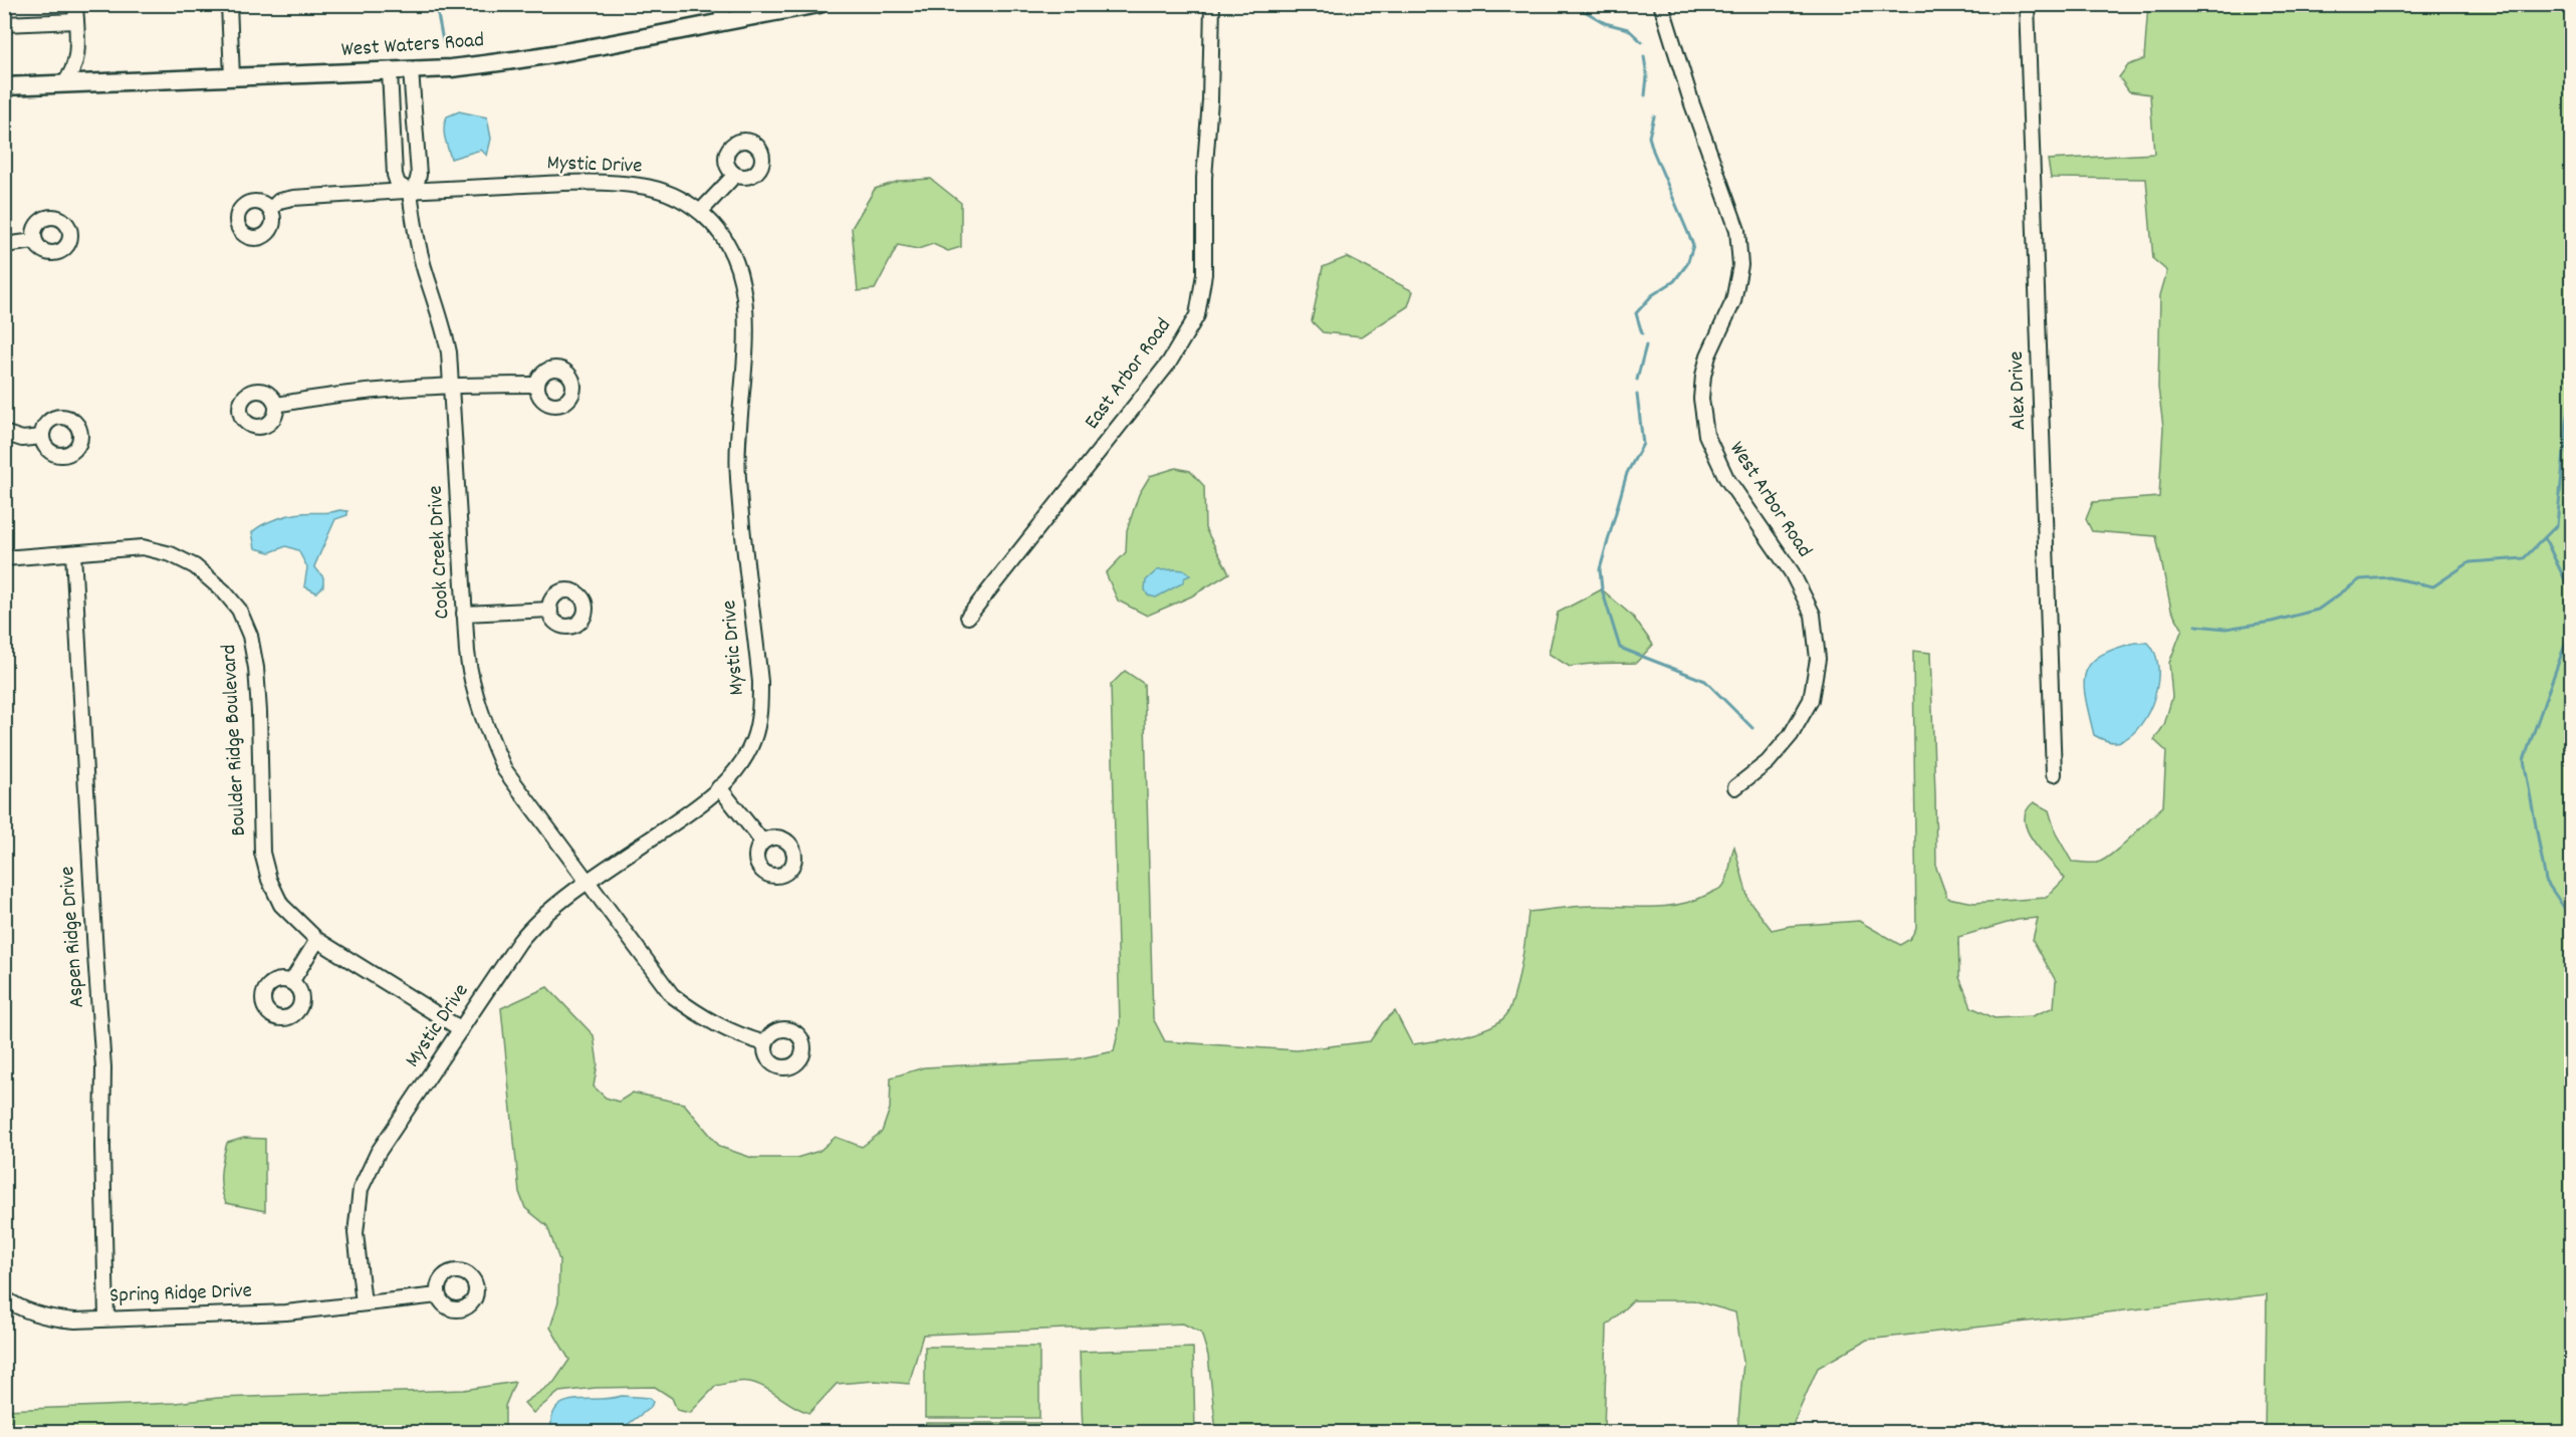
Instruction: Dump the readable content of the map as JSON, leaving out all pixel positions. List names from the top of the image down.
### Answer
{
  "streets": {
    "street": [
      "West Waters Road",
      "Mystic Drive",
      "East Arbor Road",
      "Alex Drive",
      "West Arbor Road",
      "Cook Creek Drive",
      "Boulder Ridge Boulevard",
      "Aspen Ridge Drive",
      "Spring Ridge Drive"
    ]
  },
  "crossings": [
    ["West Waters Road", "Cook Creek Drive"],
    ["Mystic Drive", "Cook Creek Drive"],
    ["Mystic Drive", "Boulder Ridge Boulevard"],
    ["Mystic Drive", "Spring Ridge Drive"],
    ["Boulder Ridge Boulevard", "Aspen Ridge Drive"],
    ["Aspen Ridge Drive", "Spring Ridge Drive"]
  ]
}
